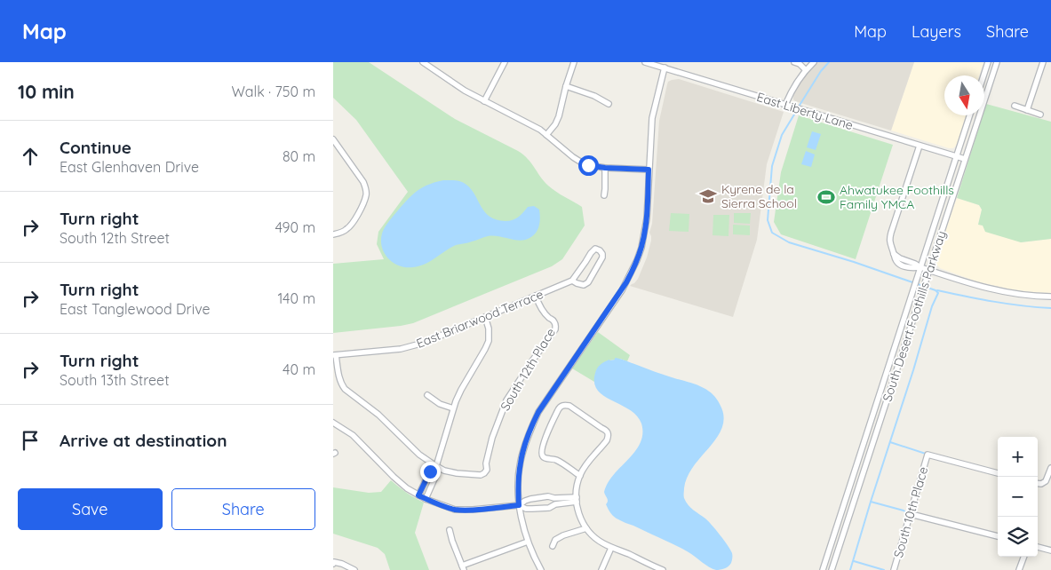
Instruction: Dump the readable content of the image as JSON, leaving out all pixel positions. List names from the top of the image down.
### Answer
{
  "streets": {
    "street": [
      "East Liberty Lane",
      "South Desert Foothills Parkway",
      "East Briarwood Terrace",
      "South 12th Place",
      "South 10th Place"
    ]
  },
  "crossings": [
    ["East Liberty Lane", "South Desert Foothills Parkway"],
    ["East Briarwood Terrace", "South 12th Place"]
  ],
  "places": {
    "school or university": ["Kyrene de la Sierra School"],
    "sports": ["Ahwatukee Foothills Family YMCA"]
  },
  "north": "bottom",
  "page": {
    "header": "Map",
    "nav": ["Map", "Layers", "Share"],
    "heading": ["10 min", "Walk · 750 m"],
    "list": [
      ["Continue", "East Glenhaven Drive", "80 m"],
      ["Turn right", "South 12th Street", "490 m"],
      ["Turn right", "East Tanglewood Drive", "140 m"],
      ["Turn right", "South 13th Street", "40 m"],
      "Arrive at destination"
    ],
    "map_buttons": ["+", "−"],
    "buttons": ["Save", "Share"]
  }
}
